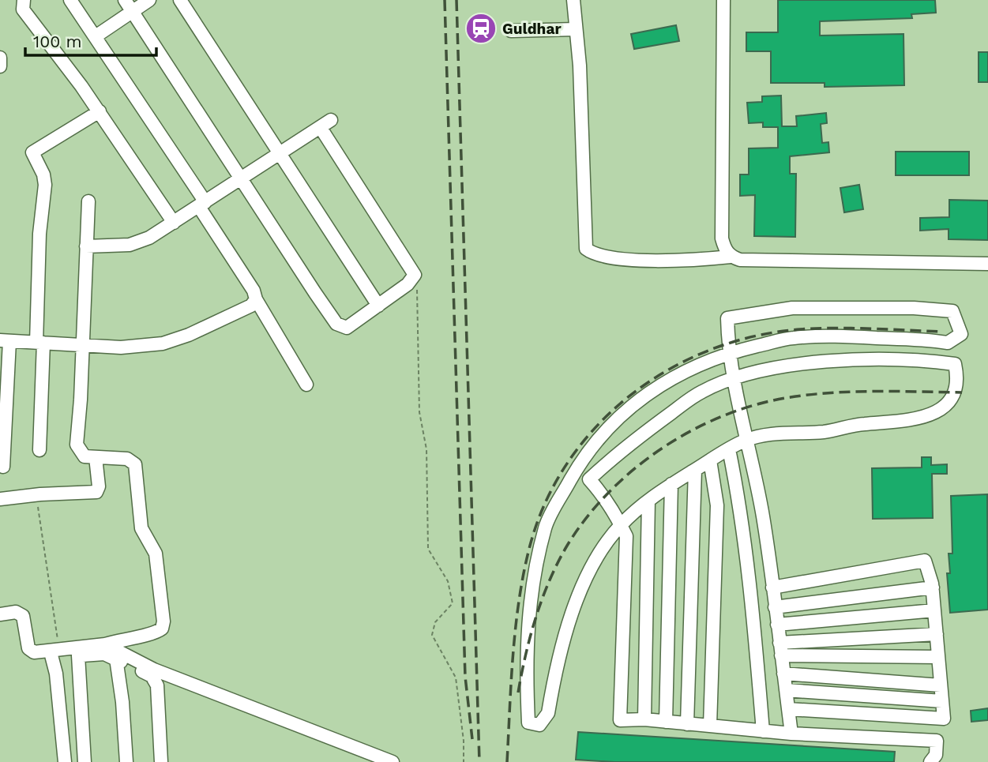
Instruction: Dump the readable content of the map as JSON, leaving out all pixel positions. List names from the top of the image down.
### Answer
{
  "places": {
    "station": ["Guldhar"]
  },
  "scale_bar": "100 m"
}
